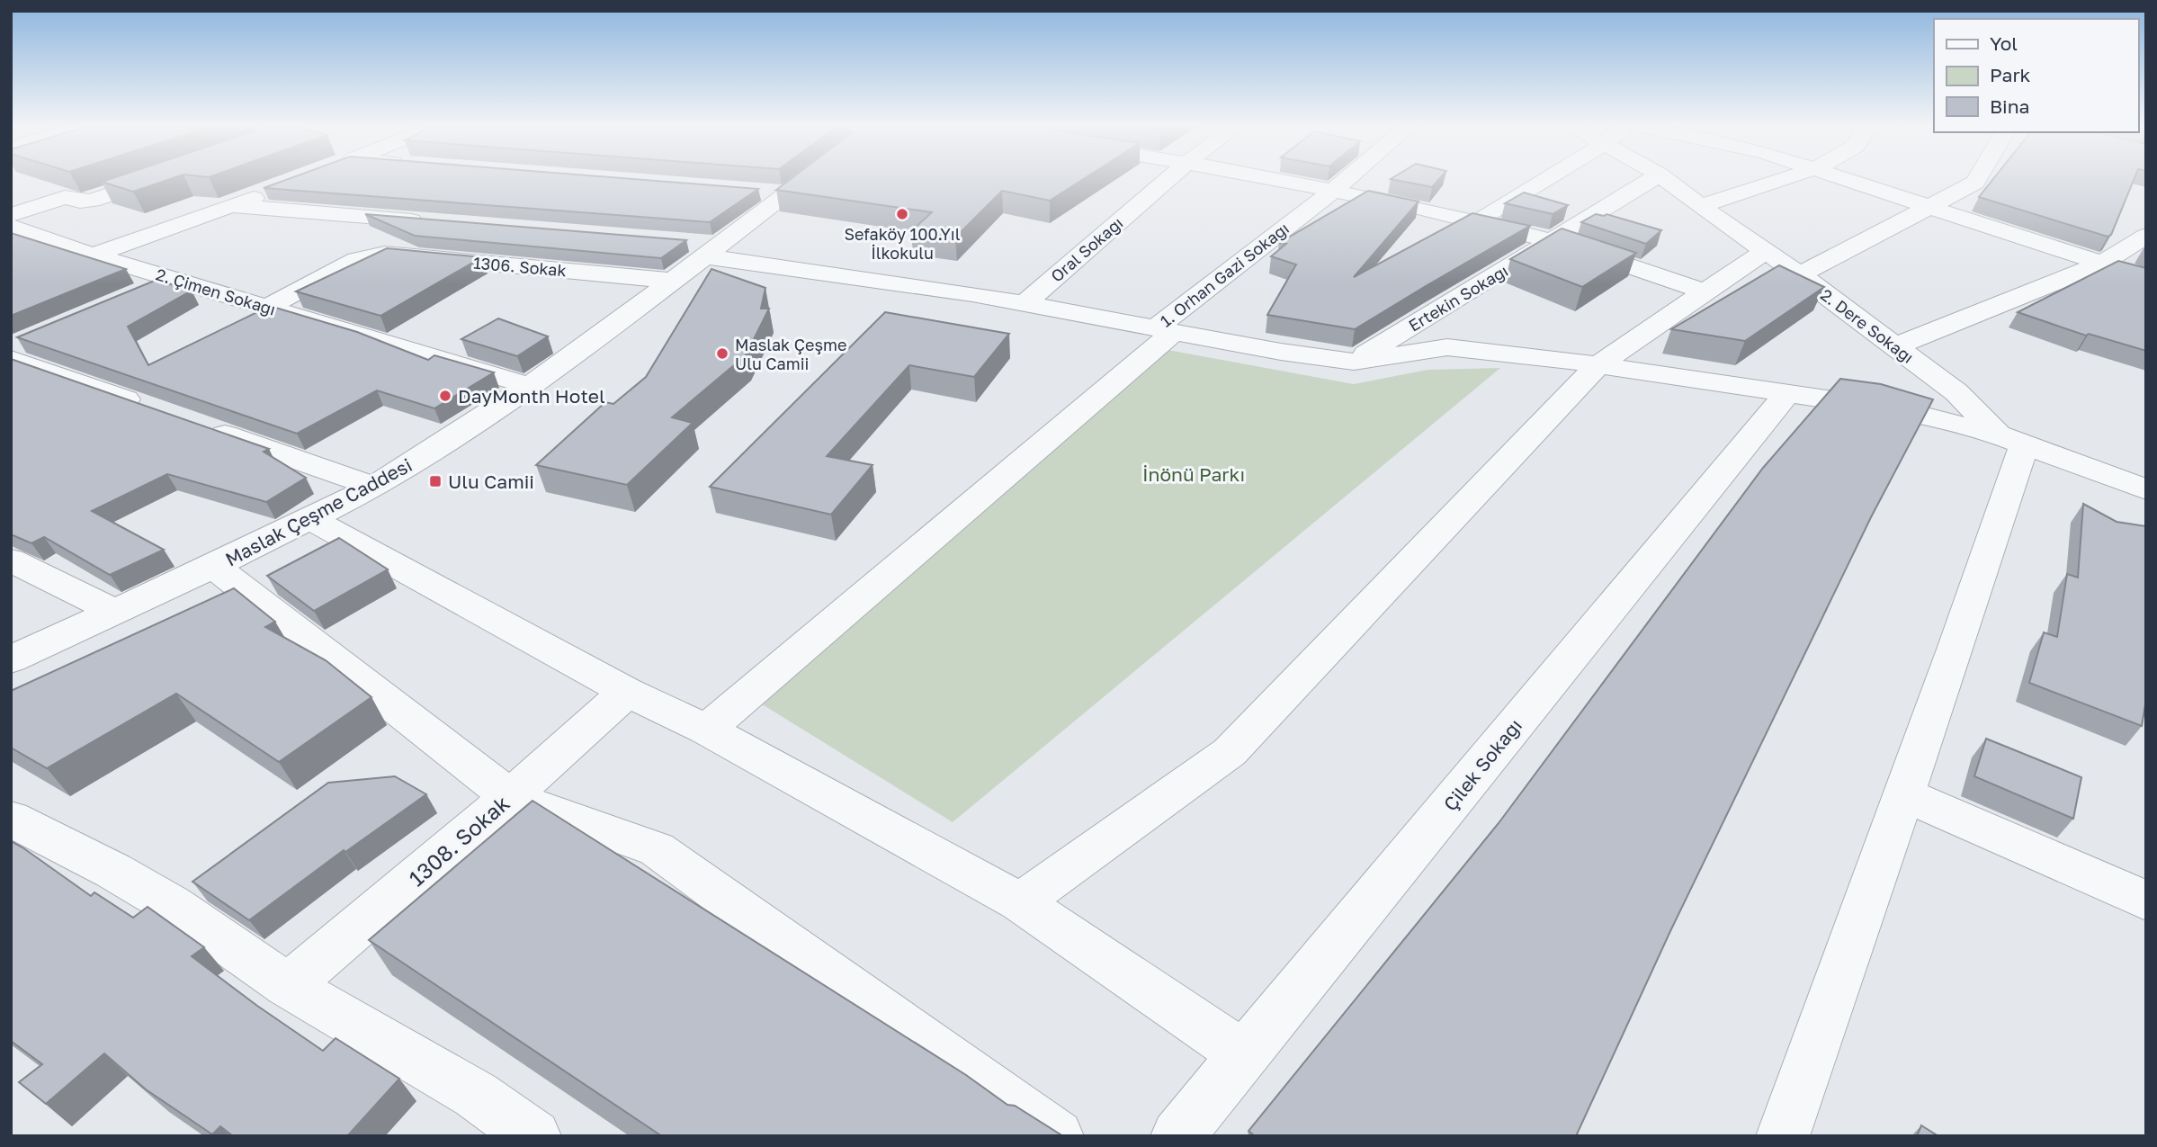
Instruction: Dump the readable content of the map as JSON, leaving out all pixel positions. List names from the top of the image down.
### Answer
{
  "streets": {
    "street": [
      "Oral Sokağı",
      "1306. Sokak",
      "1. Orhan Gazi Sokağı",
      "2. Çimen Sokağı",
      "Ertekin Sokağı",
      "2. Dere Sokağı",
      "Maslak Çeşme Caddesi",
      "Çilek Sokağı",
      "1308. Sokak"
    ]
  },
  "crossings": [
    ["1306. Sokak", "2. Çimen Sokağı"],
    ["1306. Sokak", "Maslak Çeşme Caddesi"],
    ["2. Çimen Sokağı", "Maslak Çeşme Caddesi"]
  ],
  "parks": ["İnönü Parkı"],
  "places": {
    "other": ["Sefaköy 100.Yıl İlkokulu", "Maslak Çeşme Ulu Camii", "DayMonth Hotel"],
    "transit": ["Ulu Camii"]
  },
  "legend": ["Yol", "Park", "Bina"]
}
